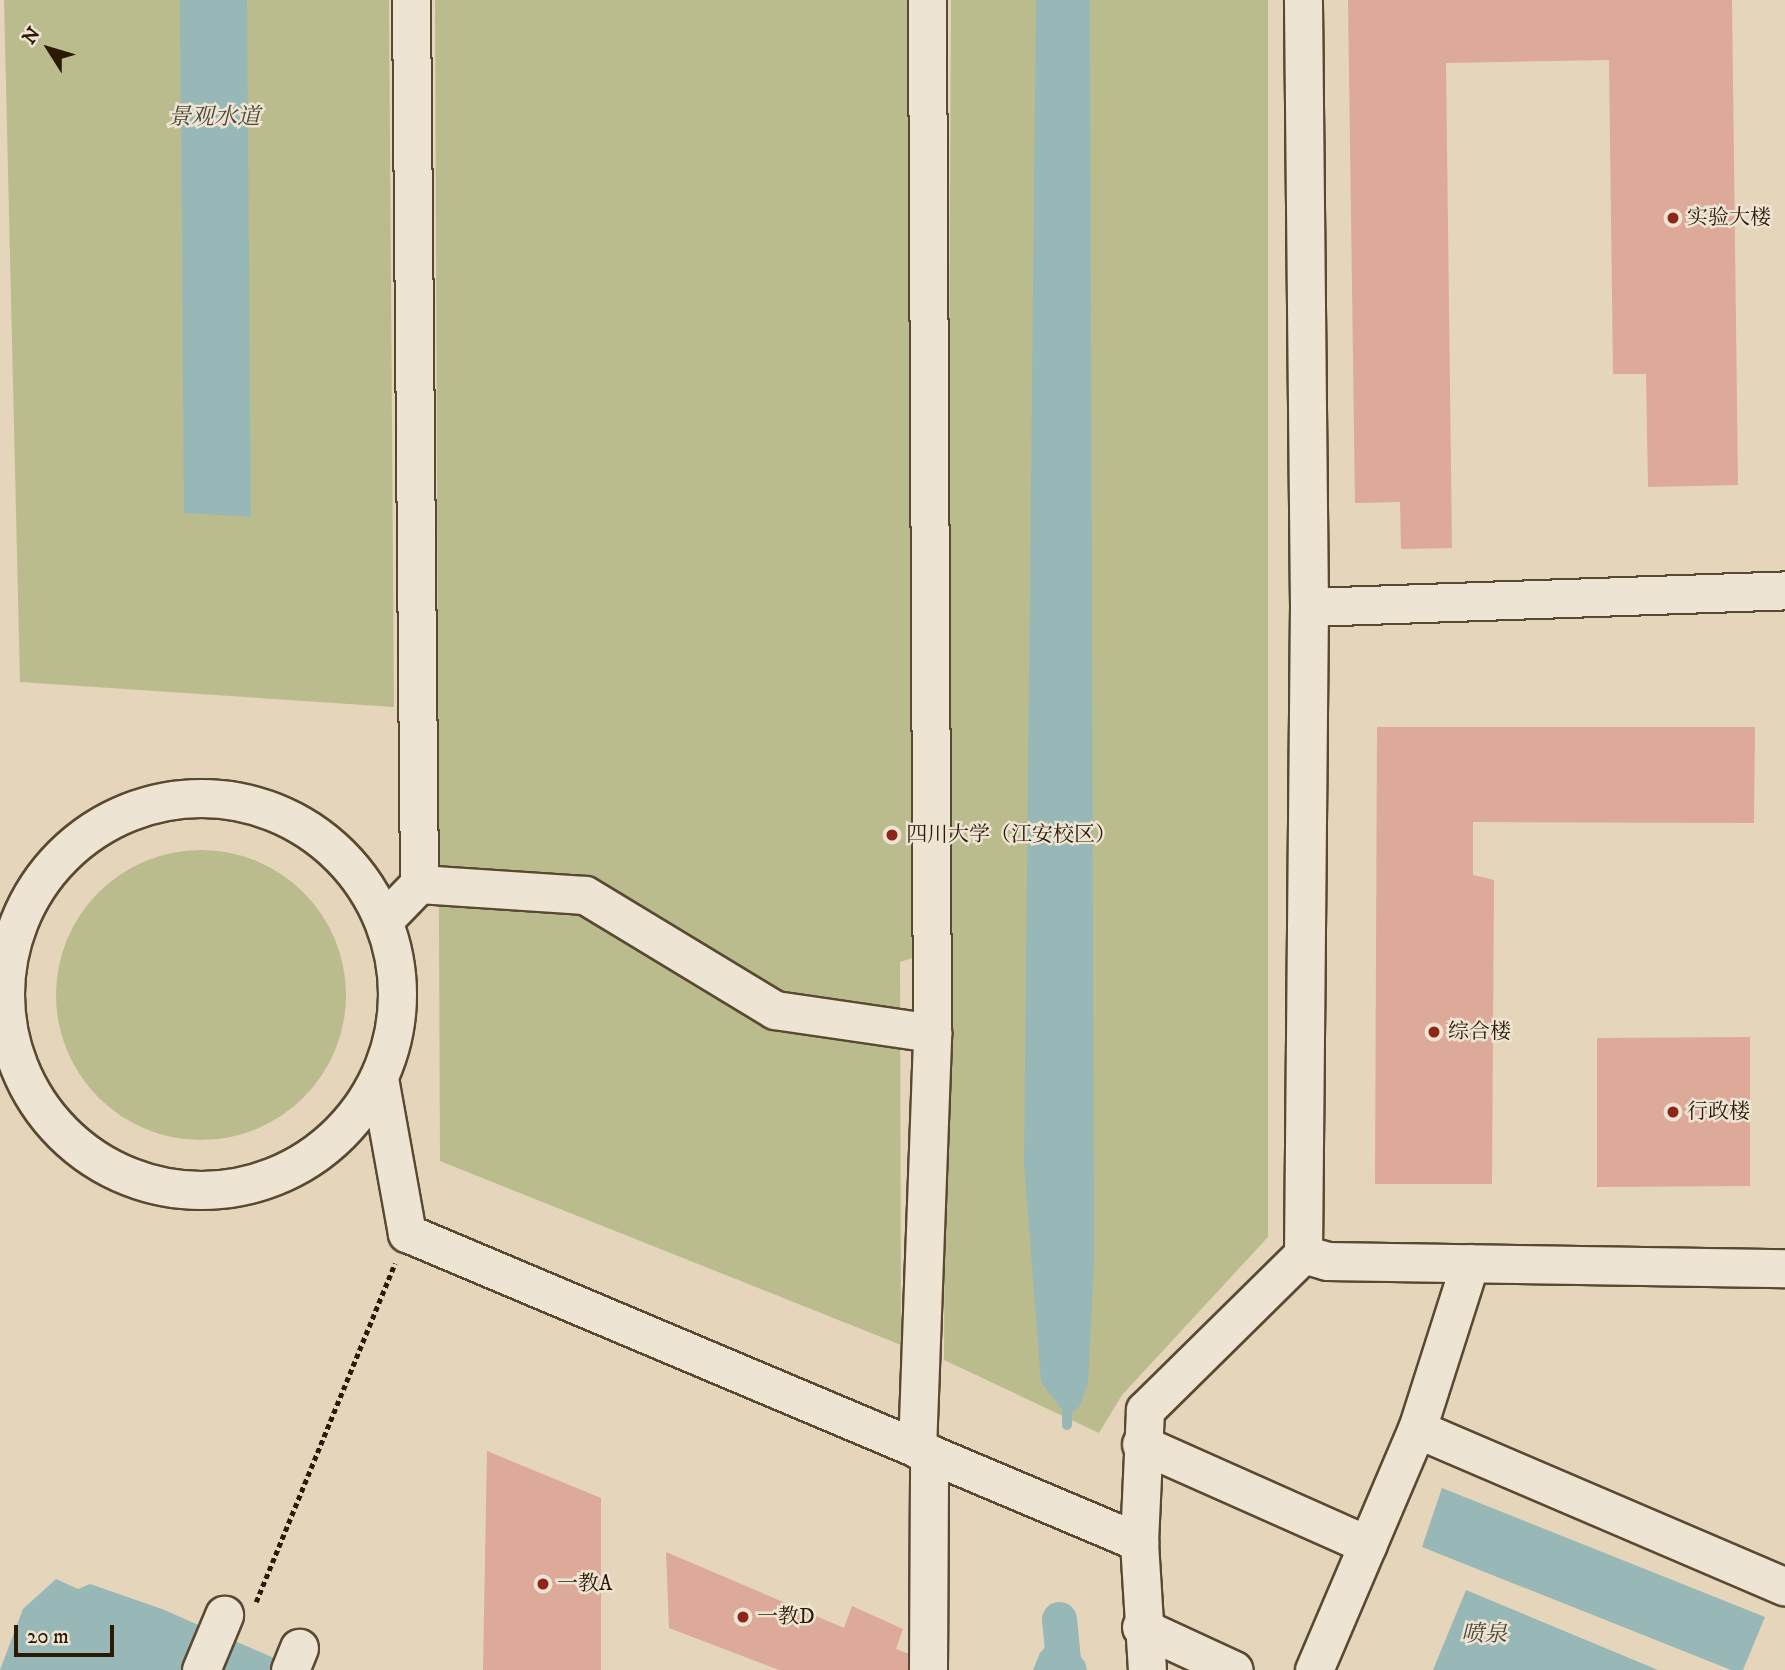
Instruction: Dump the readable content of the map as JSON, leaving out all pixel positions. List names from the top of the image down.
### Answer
{
  "water": ["景观水道", "喷泉"],
  "places": [
    "实验大楼",
    "四川大学（江安校区）",
    "综合楼",
    "行政楼",
    "一教A",
    "一教D"
  ],
  "scale_bar": "20 m",
  "north": "top left"
}
